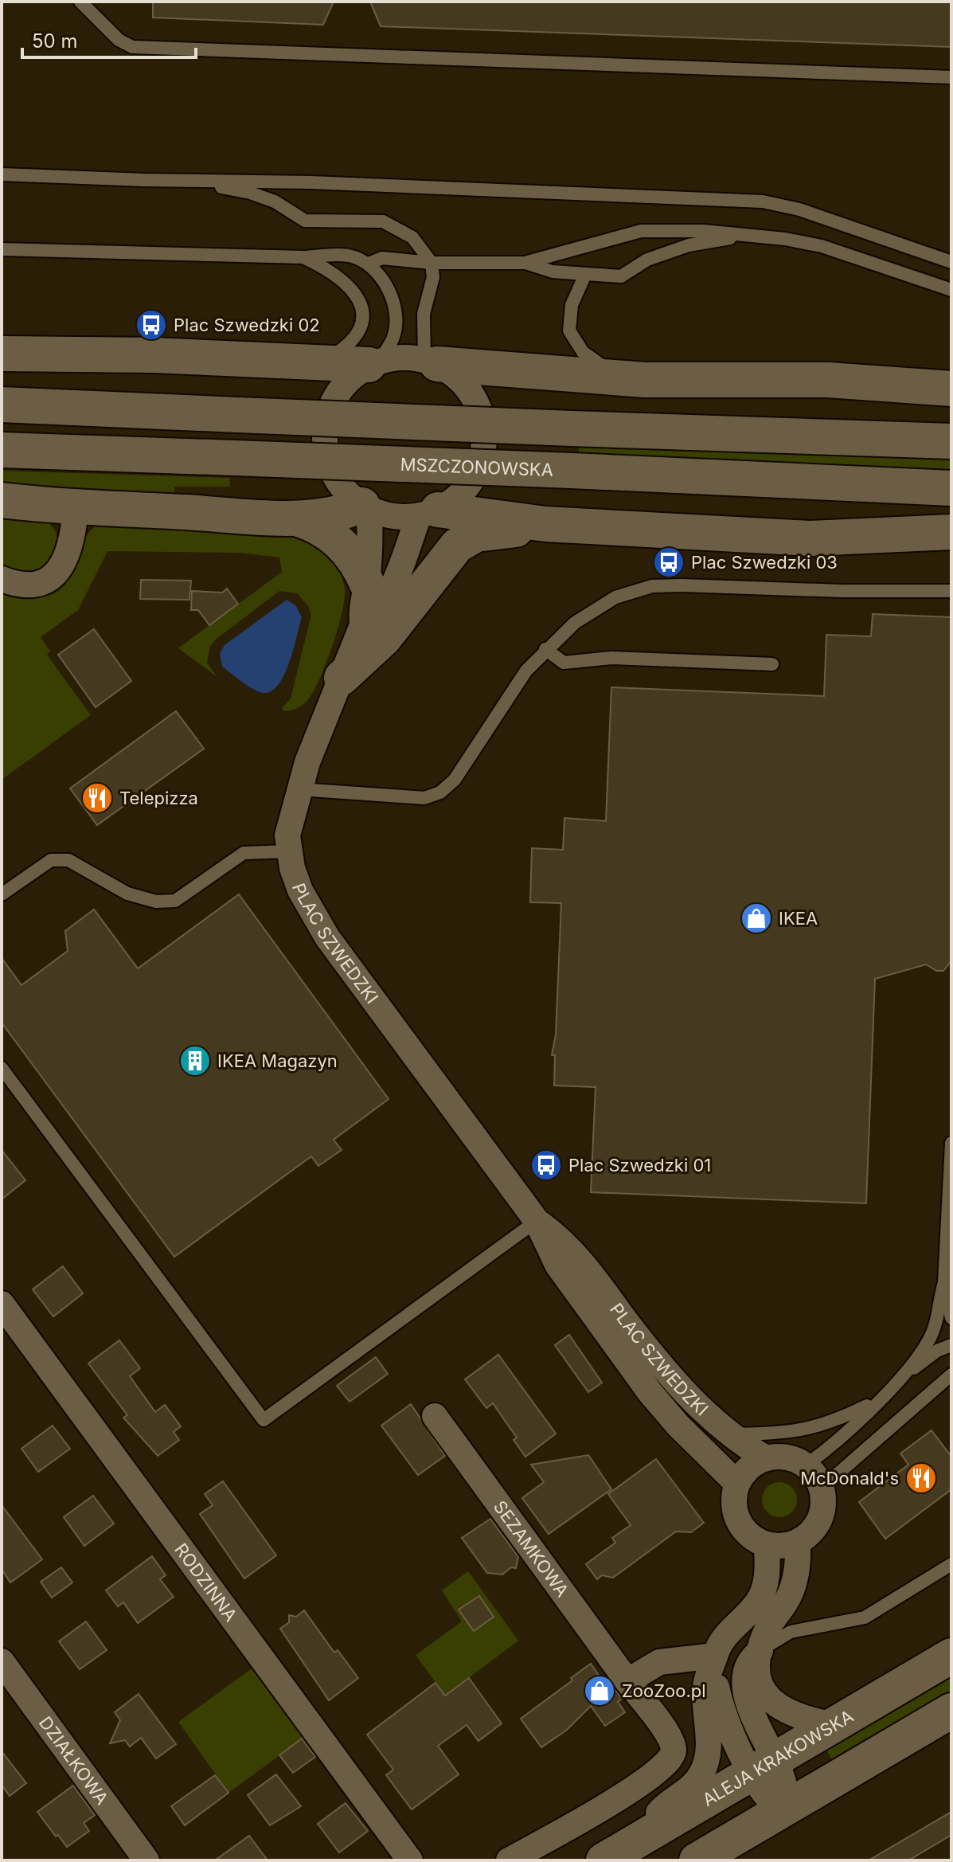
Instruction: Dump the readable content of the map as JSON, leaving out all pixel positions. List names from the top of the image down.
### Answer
{
  "streets": {
    "main road": ["MSZCZONOWSKA", "ALEJA KRAKOWSKA"],
    "street": [
      "PLAC SZWEDZKI",
      "SEZAMKOWA",
      "RODZINNA",
      "DZIAŁKOWA"
    ]
  },
  "places": {
    "bus stop": ["Plac Szwedzki 02", "Plac Szwedzki 03", "Plac Szwedzki 01"],
    "restaurant": ["Telepizza", "McDonald's"],
    "shop": ["IKEA", "ZooZoo.pl"],
    "building": ["IKEA Magazyn"]
  },
  "scale_bar": "50 m"
}
